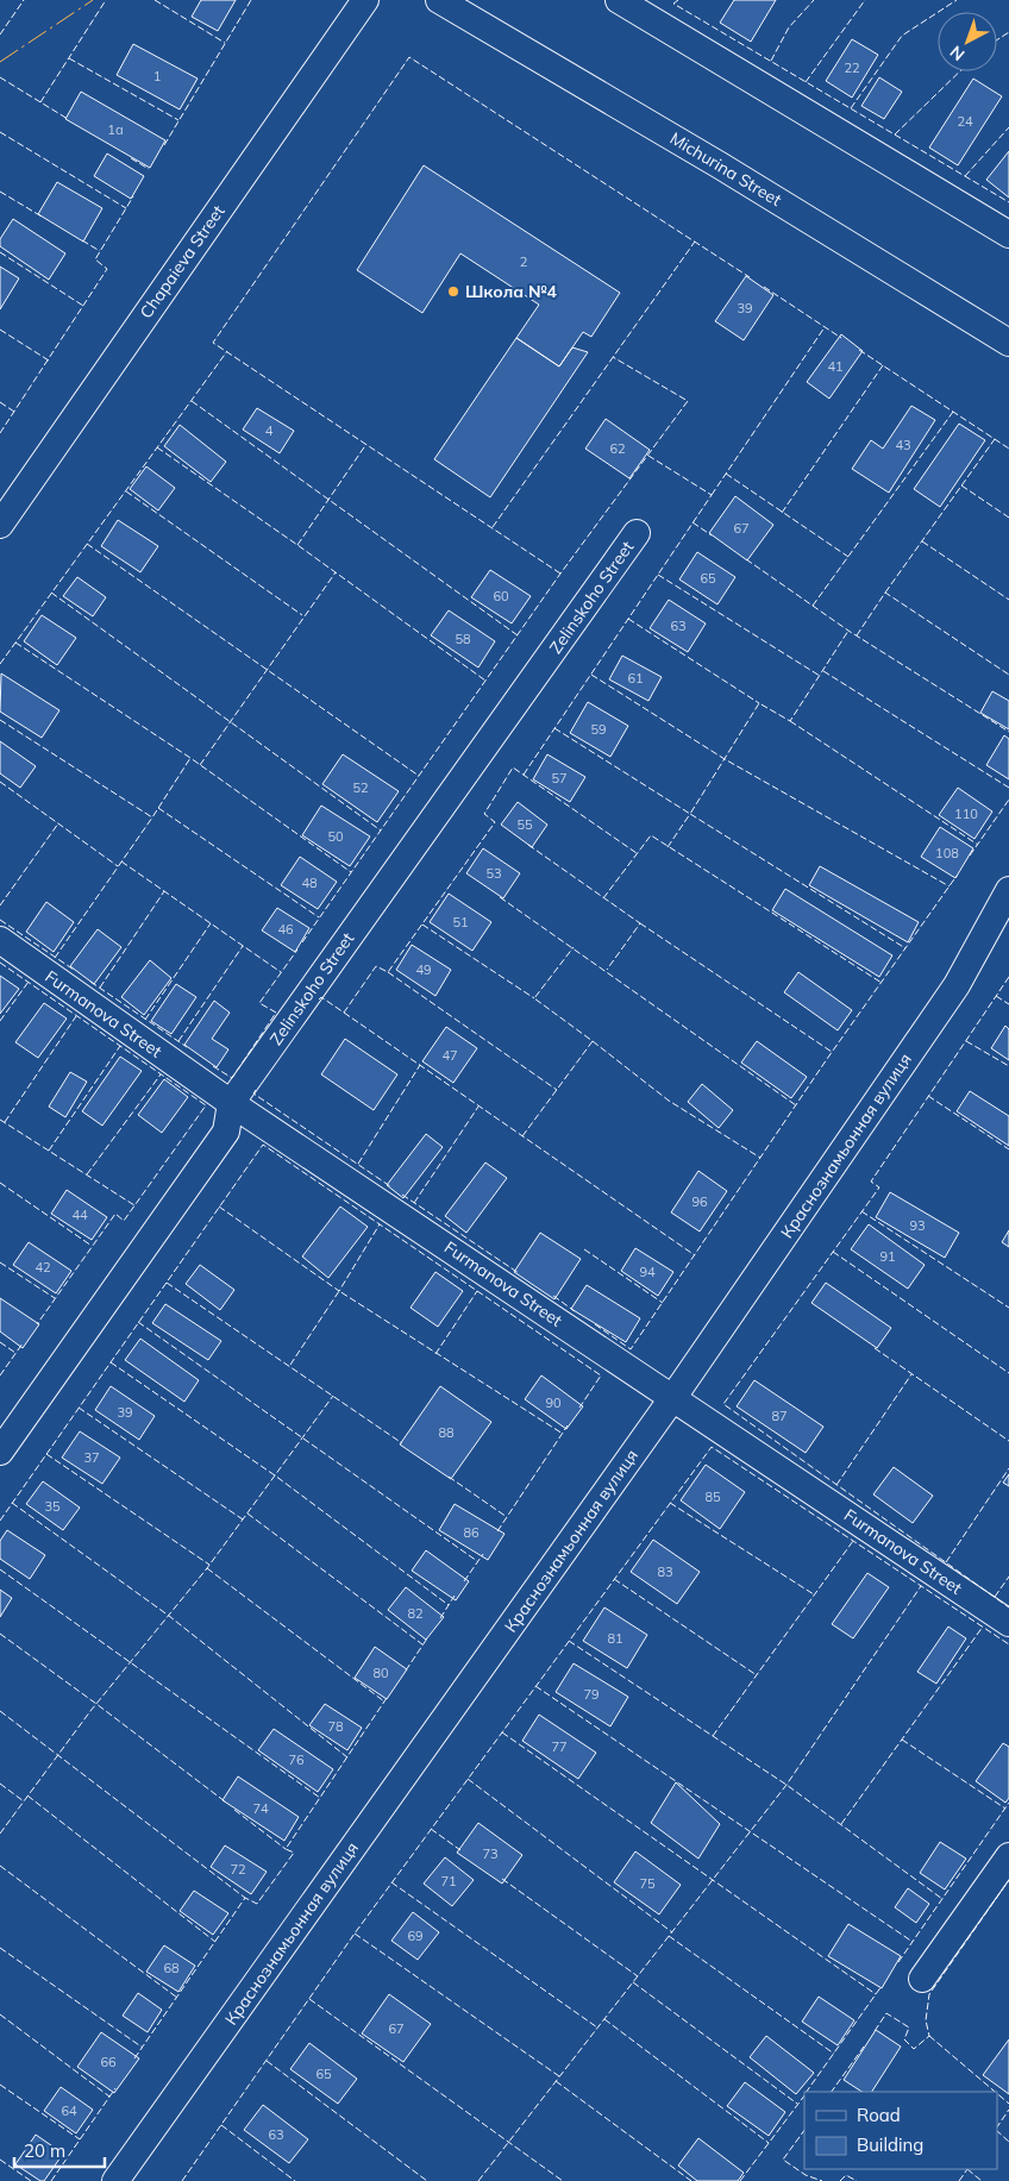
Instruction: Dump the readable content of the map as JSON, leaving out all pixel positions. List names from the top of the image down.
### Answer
{
  "streets": {
    "street": [
      "Michurina Street",
      "Chapaieva Street",
      "Zelinskoho Street",
      "Furmanova Street",
      "Краснознамьонная вулиця"
    ]
  },
  "crossings": [
    ["Zelinskoho Street", "Furmanova Street"],
    ["Furmanova Street", "Краснознамьонная вулиця"]
  ],
  "places": ["Школа №4"],
  "house_numbers": [
    "22",
    "1",
    "24",
    "1а",
    "2",
    "39",
    "41",
    "4",
    "43",
    "62",
    "67",
    "65",
    "60",
    "63",
    "58",
    "61",
    "59",
    "57",
    "52",
    "110",
    "55",
    "50",
    "108",
    "53",
    "48",
    "51",
    "46",
    "49",
    "47",
    "96",
    "44",
    "93",
    "91",
    "42",
    "94",
    "90",
    "39",
    "87",
    "88",
    "37",
    "85",
    "35",
    "86",
    "83",
    "82",
    "81",
    "80",
    "79",
    "78",
    "77",
    "76",
    "74",
    "73",
    "72",
    "71",
    "75",
    "69",
    "68",
    "67",
    "66",
    "65",
    "64",
    "63"
  ],
  "legend": ["Road", "Building"],
  "scale_bar": "20 m",
  "north": "bottom left"
}
